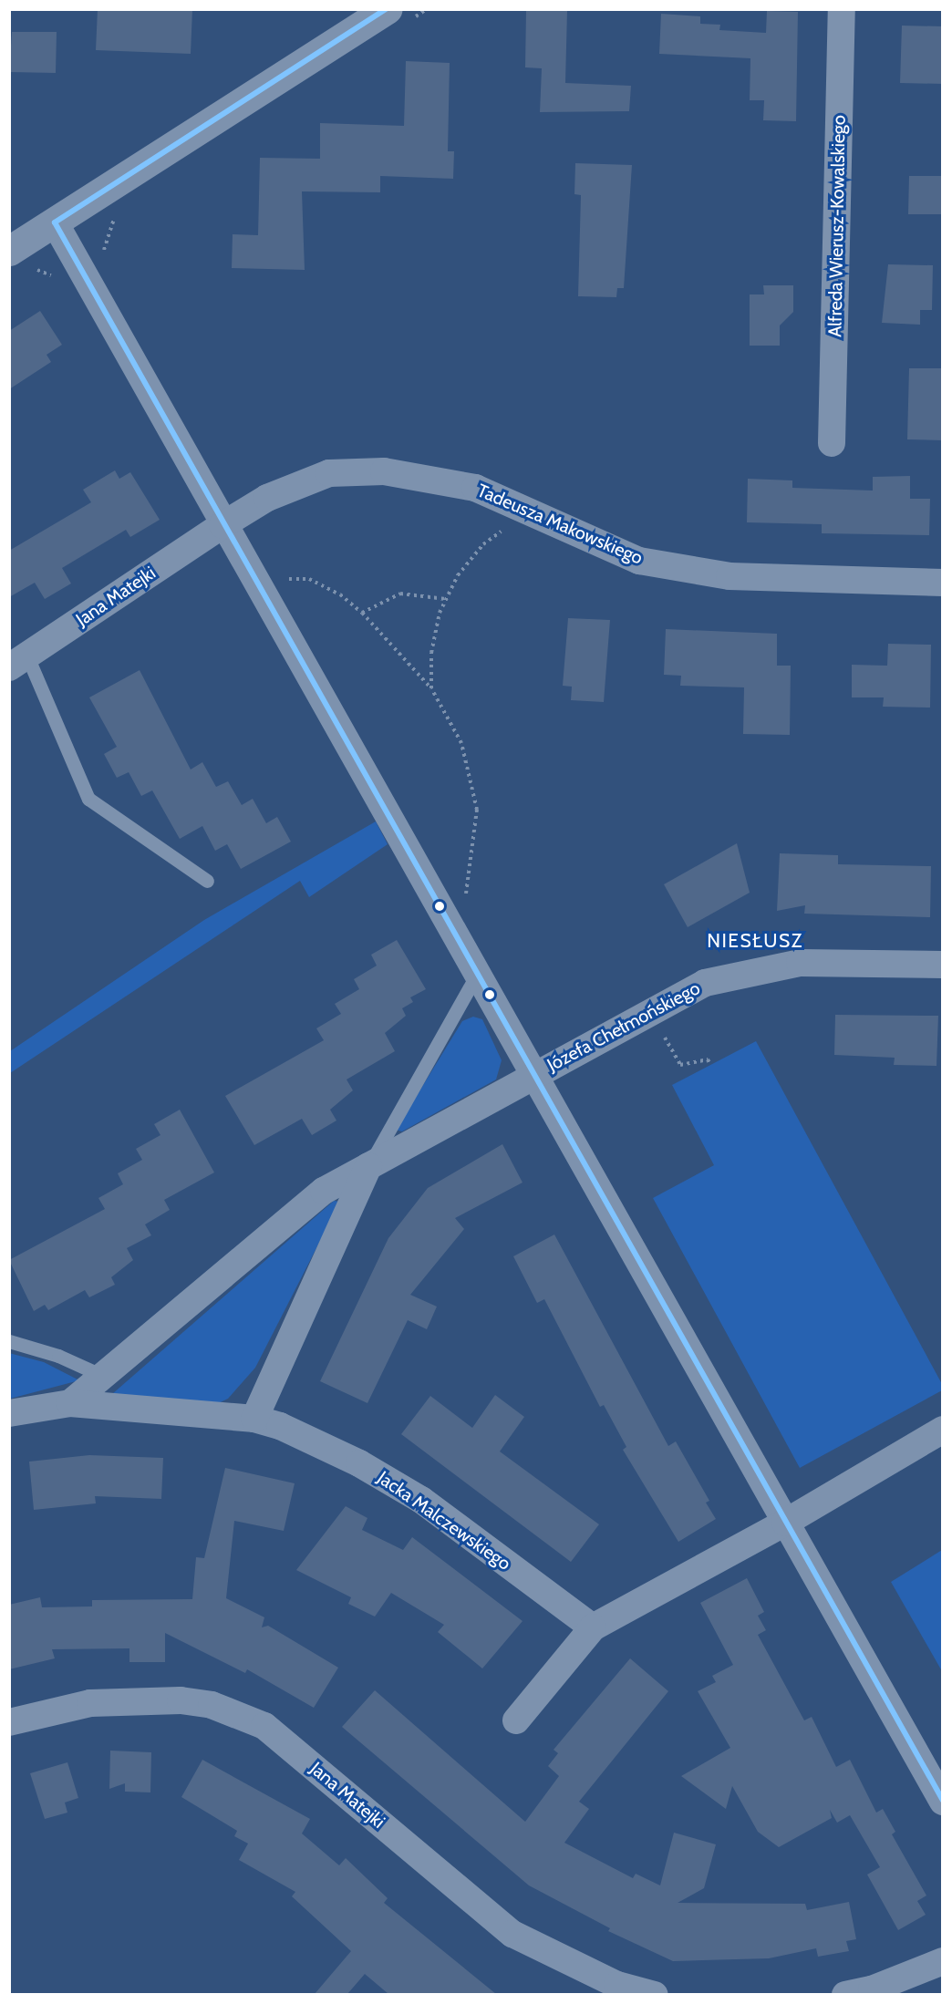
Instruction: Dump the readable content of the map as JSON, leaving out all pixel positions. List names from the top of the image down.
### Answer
{
  "streets": {
    "street": [
      "Alfreda Wierusz-Kowalskiego",
      "Tadeusza Makowskiego",
      "Jana Matejki",
      "Józefa Chełmońskiego",
      "Jacka Malczewskiego"
    ]
  },
  "crossings": [
    ["Tadeusza Makowskiego", "Jana Matejki"],
    ["Józefa Chełmońskiego", "Jacka Malczewskiego"]
  ],
  "districts": ["NIESŁUSZ"]
}
